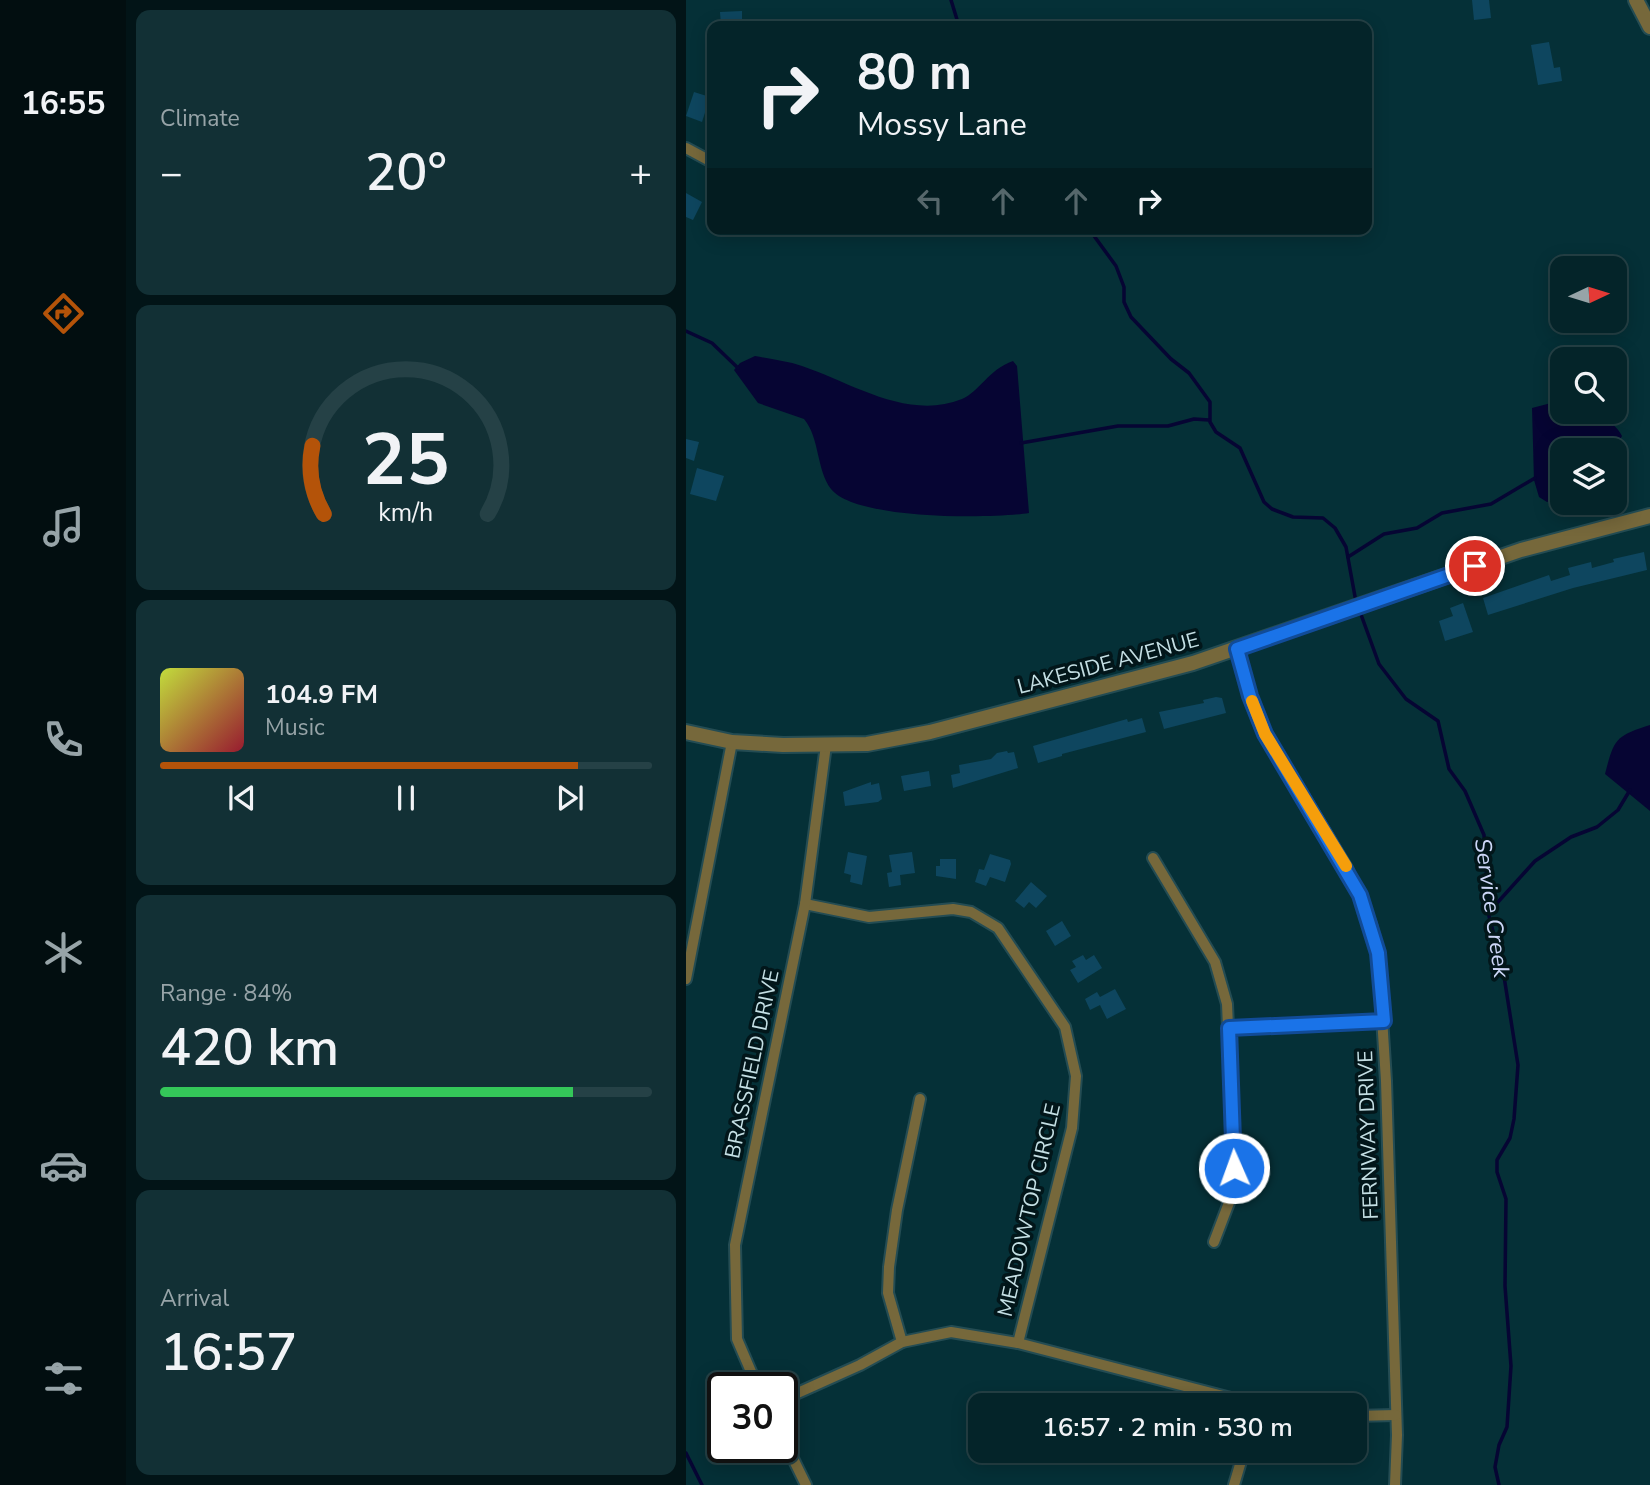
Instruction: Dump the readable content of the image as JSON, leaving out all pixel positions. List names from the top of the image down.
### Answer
{
  "streets": {
    "street": [
      "LAKESIDE AVENUE",
      "BRASSFIELD DRIVE",
      "FERNWAY DRIVE",
      "MEADOWTOP CIRCLE"
    ]
  },
  "crossings": [
    ["LAKESIDE AVENUE", "BRASSFIELD DRIVE"],
    ["LAKESIDE AVENUE", "FERNWAY DRIVE"],
    ["BRASSFIELD DRIVE", "MEADOWTOP CIRCLE"]
  ],
  "water": ["Service Creek"],
  "north": "right",
  "page": {
    "tabs": "16:55",
    "tile": [
      "Climate",
      ["Range · 84%", "420 km"],
      ["Arrival", "16:57"]
    ],
    "turn": ["80 m", "Mossy Lane"],
    "heat": ["−", "20°", "+"],
    "song": ["104.9 FM", "Music"],
    "limit": "30",
    "trip": "16:57 · 2 min · 530 m",
    "gauge": ["25", "km/h"]
  }
}
